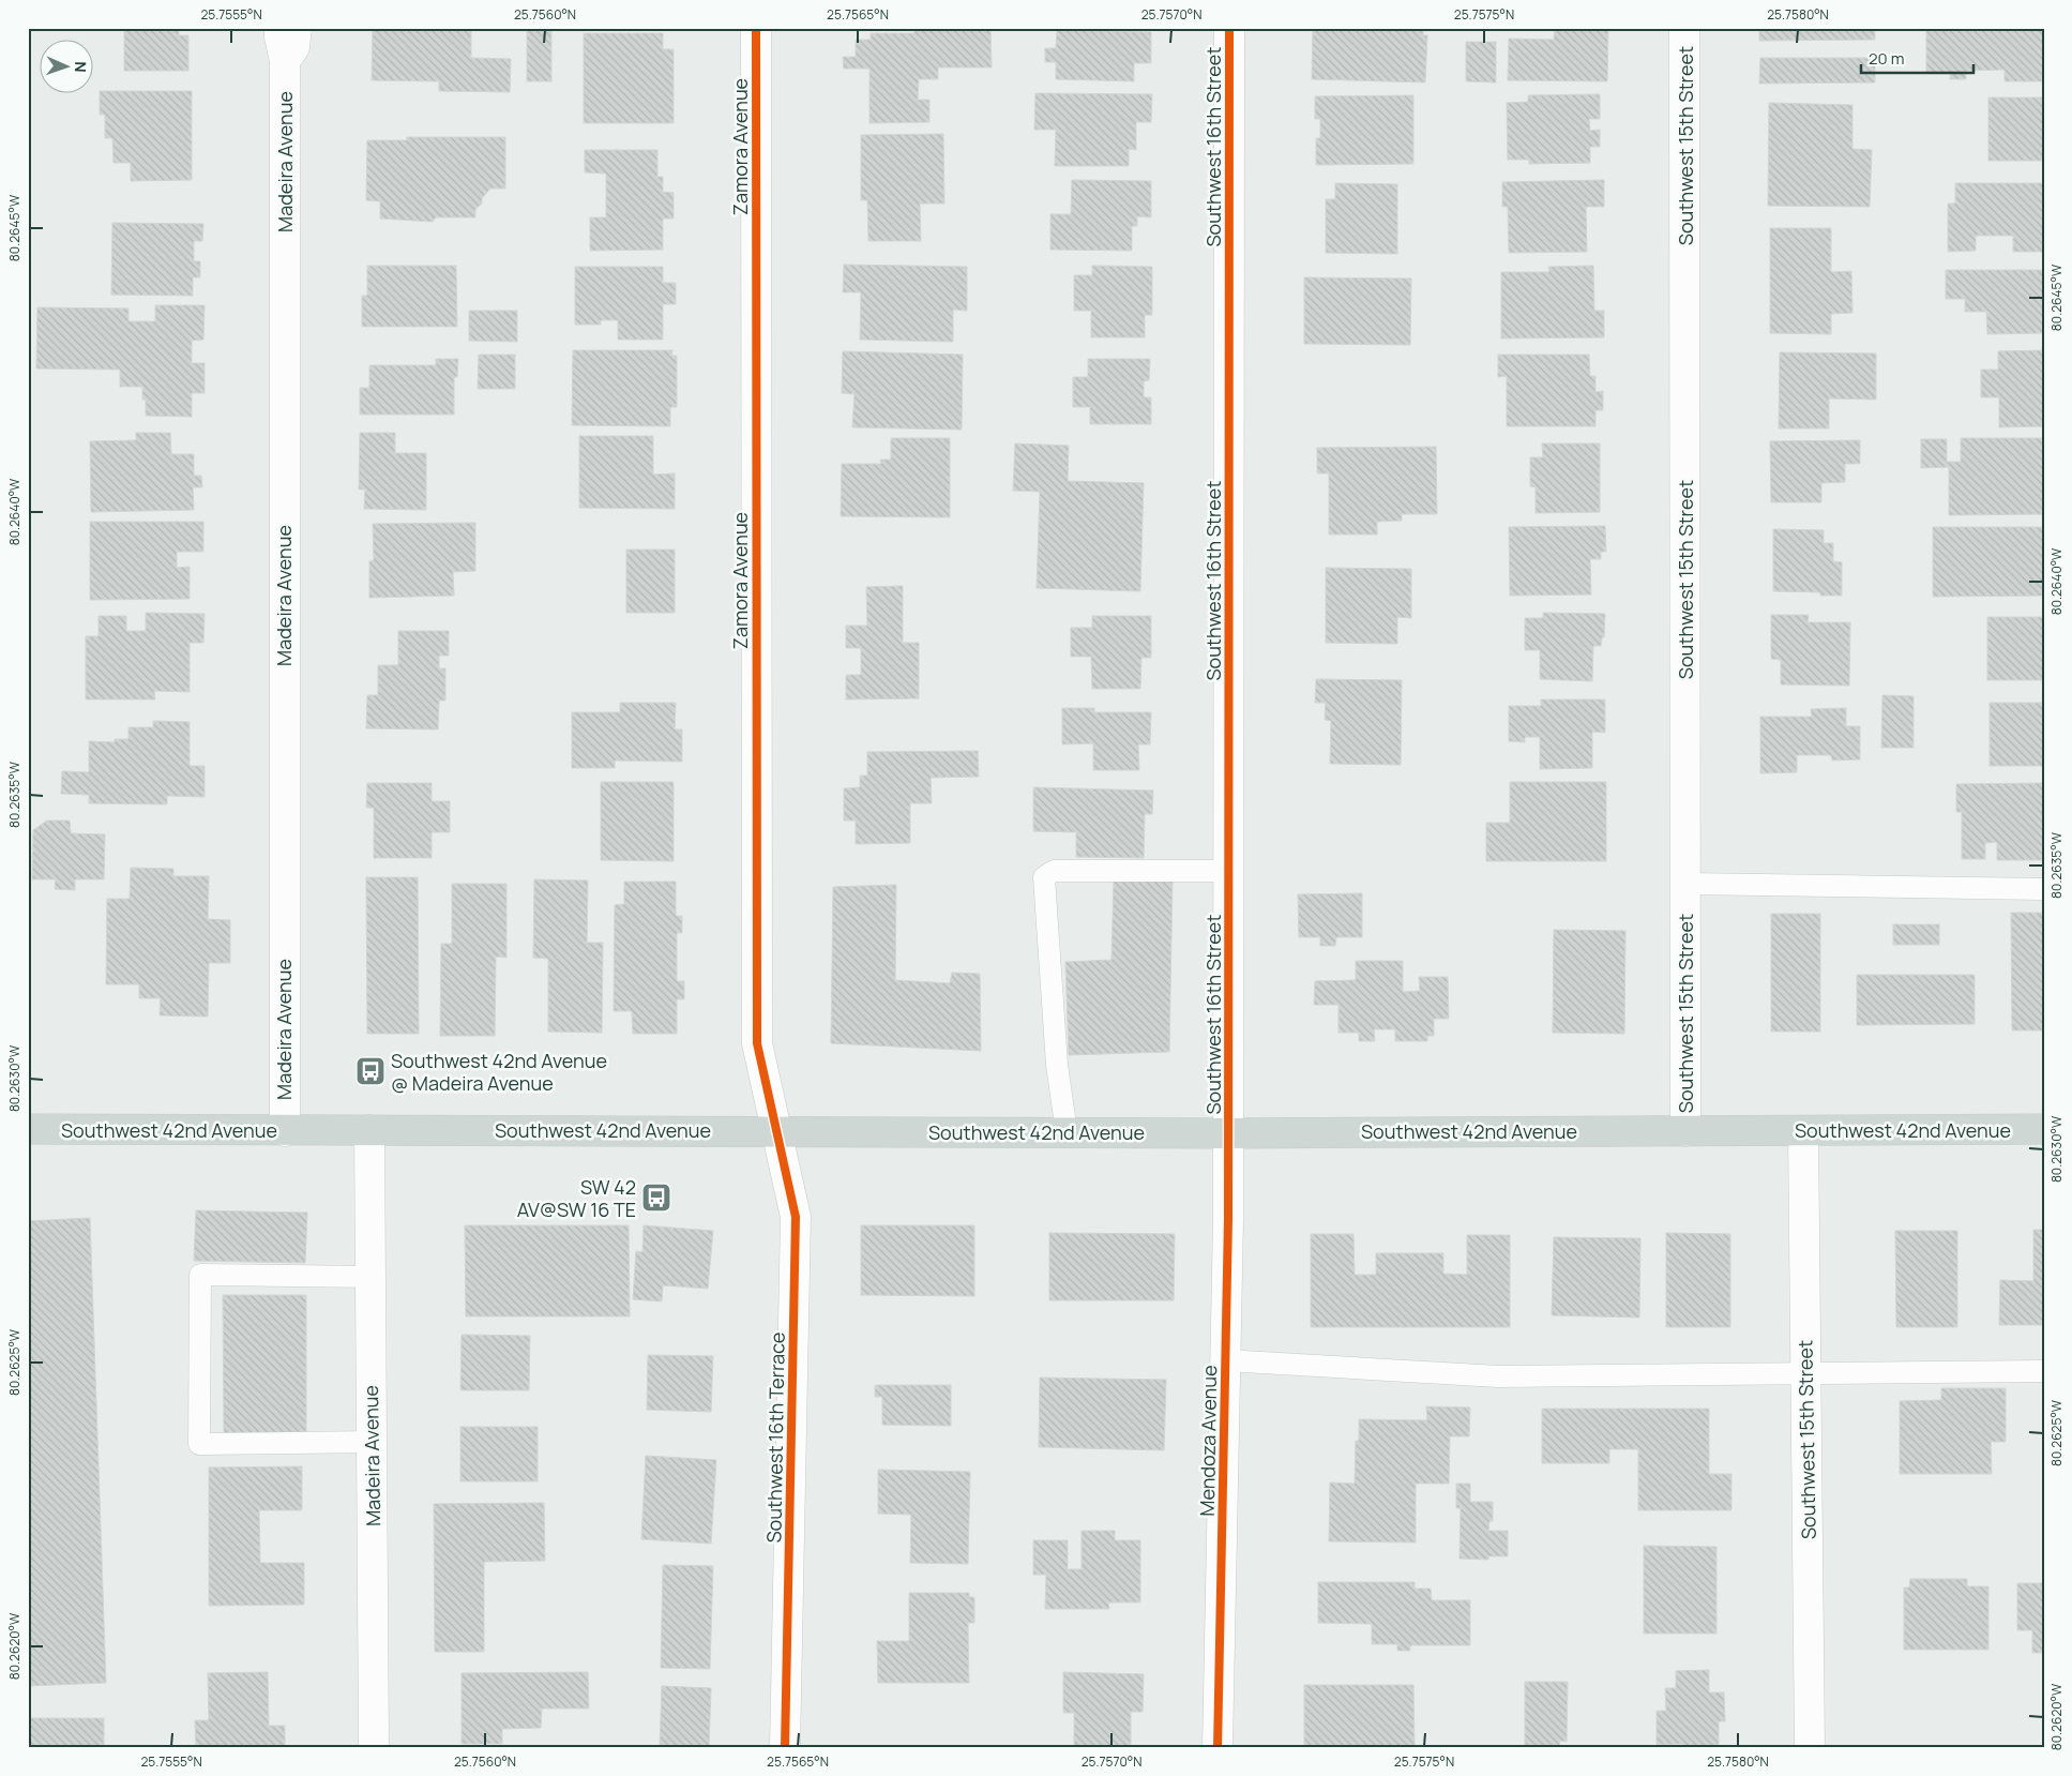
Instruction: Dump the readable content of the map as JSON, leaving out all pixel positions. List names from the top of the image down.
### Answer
{
  "streets": {
    "main road": ["Southwest 42nd Avenue"],
    "street": [
      "Southwest 15th Street",
      "Zamora Avenue",
      "Southwest 16th Street",
      "Madeira Avenue",
      "Southwest 16th Terrace",
      "Mendoza Avenue"
    ]
  },
  "crossings": [
    ["Southwest 15th Street", "Southwest 42nd Avenue"],
    ["Zamora Avenue", "Southwest 42nd Avenue"],
    ["Zamora Avenue", "Southwest 16th Terrace"],
    ["Southwest 16th Street", "Southwest 42nd Avenue"],
    ["Southwest 16th Street", "Mendoza Avenue"],
    ["Madeira Avenue", "Southwest 42nd Avenue"],
    ["Southwest 42nd Avenue", "Southwest 16th Terrace"],
    ["Southwest 42nd Avenue", "Mendoza Avenue"]
  ],
  "places": {
    "bus stop": ["Southwest 42nd Avenue @ Madeira Avenue", "SW 42 AV@SW 16 TE"]
  },
  "scale_bar": "20 m",
  "north": "right",
  "coordinates": [
    "25.7555°N",
    "25.7560°N",
    "25.7565°N",
    "25.7570°N",
    "25.7575°N",
    "25.7580°N",
    "80.2645°W",
    "80.2640°W",
    "80.2635°W",
    "80.2630°W",
    "80.2625°W",
    "80.2620°W"
  ]
}
